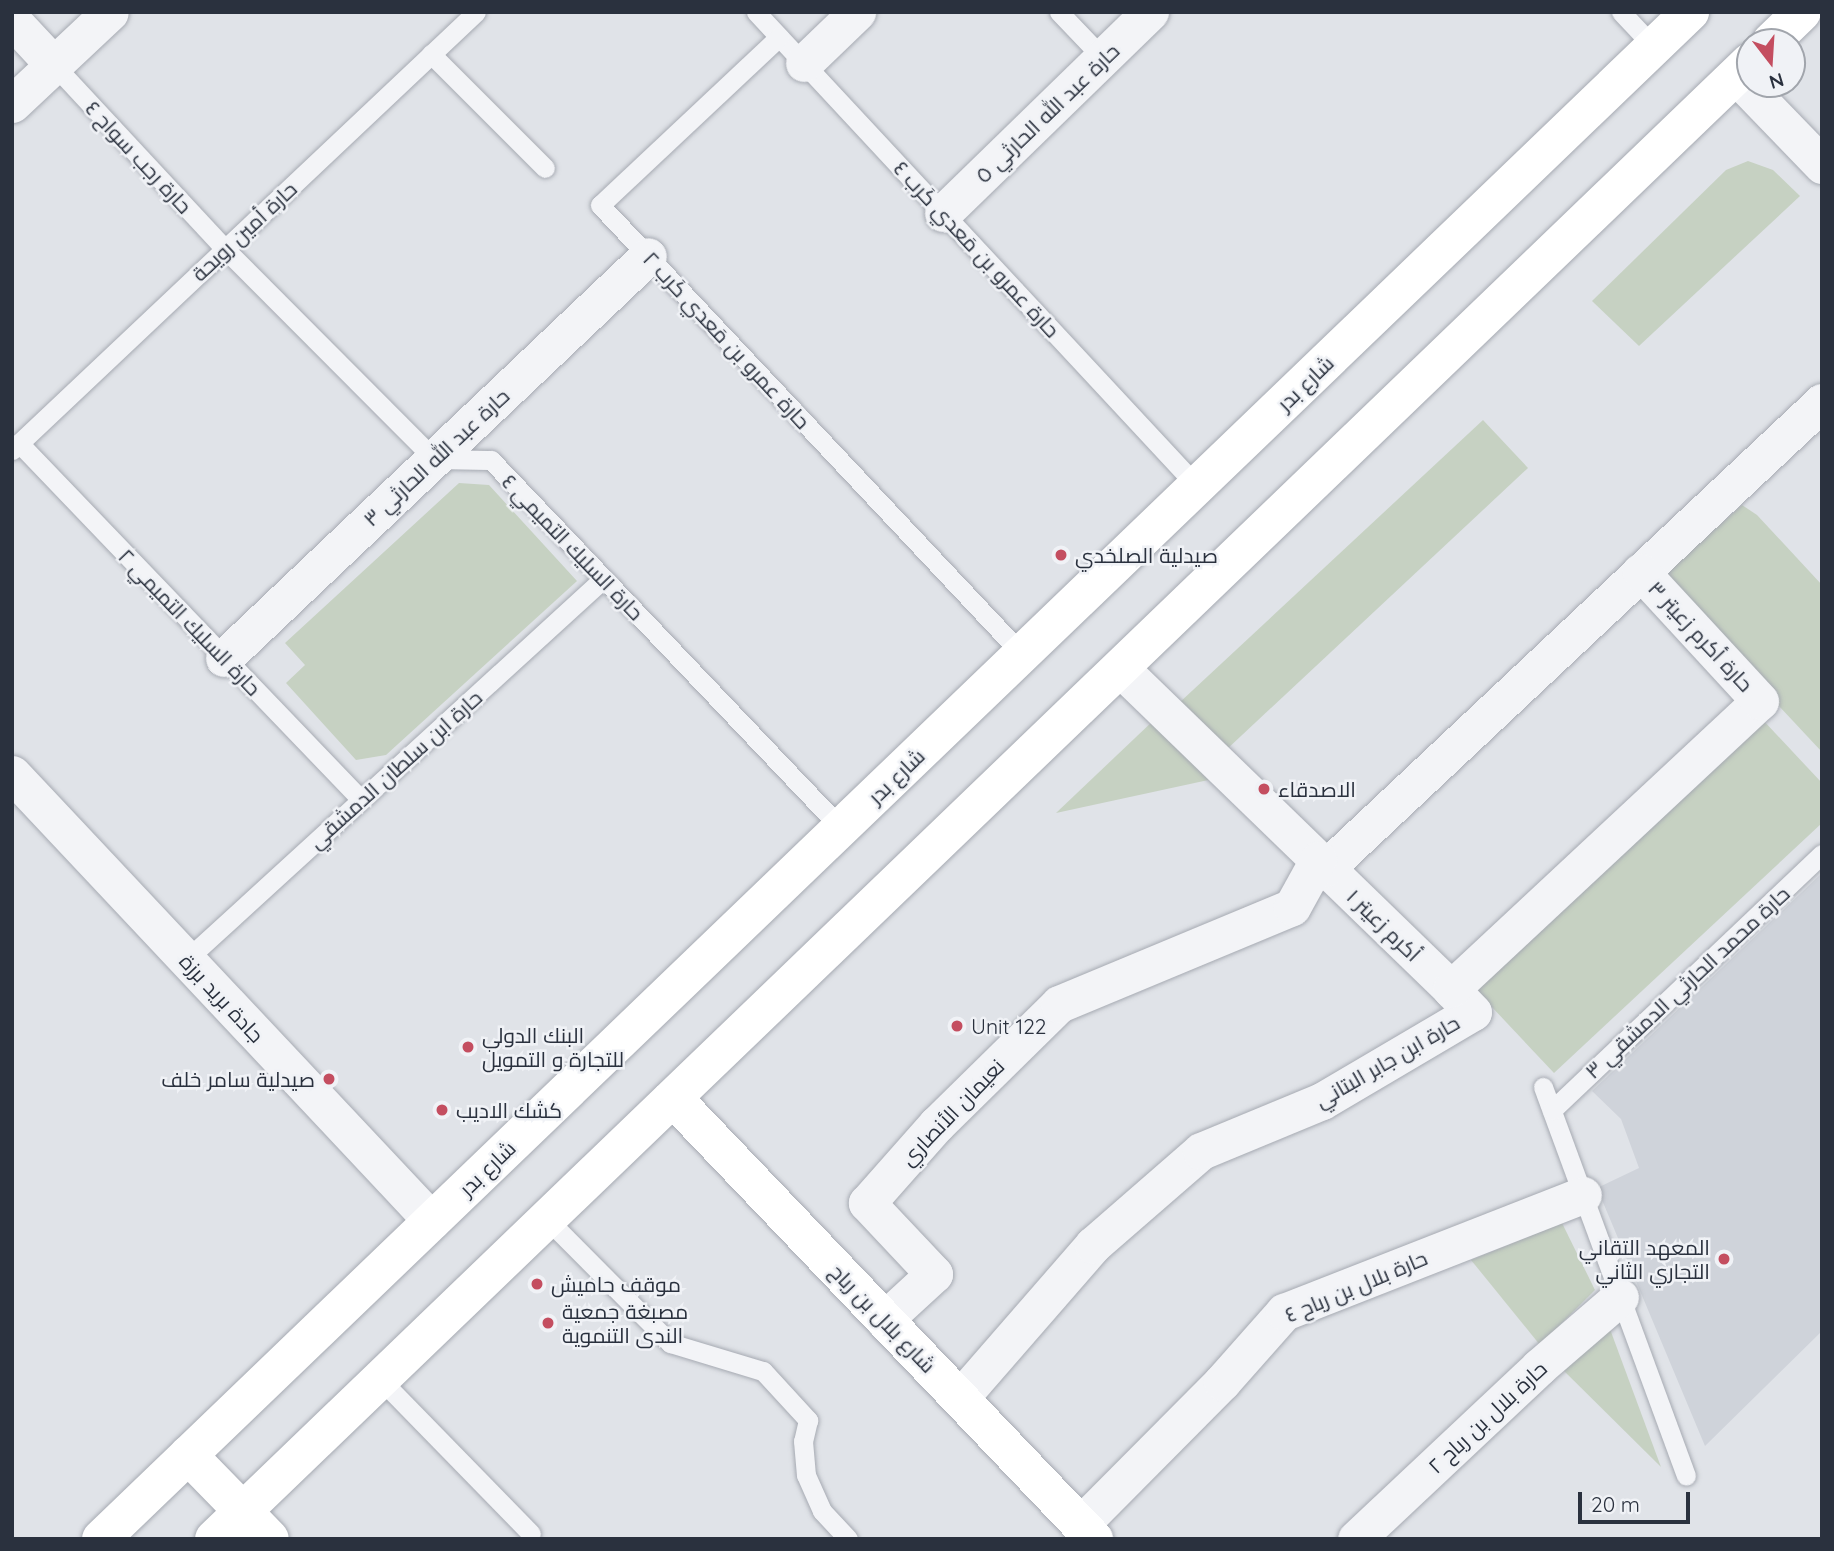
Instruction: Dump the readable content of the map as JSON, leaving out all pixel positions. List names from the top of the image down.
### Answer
{
  "streets": {
    "main road": ["شارع بدر", "شارع بلال بن رباح"],
    "street": [
      "حارة عبد الله الحارثي ٥",
      "حارة عبد الله الحارثي ٣",
      "حارة أكرم زعيتر ٣",
      "أكرم زعيتر ١",
      "جادة بريد برزة",
      "حارة ابن جابر البتاني",
      "نعيمان الأنصاري",
      "حارة بلال بن رباح ٤",
      "حارة بلال بن رباح ٢"
    ],
    "lane": [
      "حارة رجب سواح ٤",
      "حارة أمين رويحة",
      "حارة عمرو بن مَعدي كَرب ٤",
      "حارة عمرو بن مَعدي كَرب ٢",
      "حارة السليك التميمي ٤",
      "حارة السليك التميمي ٢",
      "حارة ابن سلطان الدمشقي",
      "حارة محمد الحارثي الدمشقي ٣"
    ]
  },
  "crossings": [
    ["حارة عبد الله الحارثي ٥", "حارة عمرو بن مَعدي كَرب ٤"],
    ["حارة رجب سواح ٤", "حارة أمين رويحة"],
    ["حارة أمين رويحة", "حارة السليك التميمي ٢"],
    ["حارة عمرو بن مَعدي كَرب ٤", "حارة عمرو بن مَعدي كَرب ٢"],
    ["حارة عمرو بن مَعدي كَرب ٤", "شارع بدر"],
    ["حارة عمرو بن مَعدي كَرب ٢", "شارع بدر"],
    ["حارة عمرو بن مَعدي كَرب ٢", "حارة عبد الله الحارثي ٣"],
    ["شارع بدر", "حارة السليك التميمي ٤"],
    ["شارع بدر", "جادة بريد برزة"],
    ["حارة عبد الله الحارثي ٣", "حارة السليك التميمي ٤"],
    ["حارة عبد الله الحارثي ٣", "حارة السليك التميمي ٢"],
    ["حارة السليك التميمي ٤", "حارة ابن سلطان الدمشقي"],
    ["حارة السليك التميمي ٢", "حارة ابن سلطان الدمشقي"],
    ["حارة أكرم زعيتر ٣", "حارة ابن جابر البتاني"],
    ["حارة ابن سلطان الدمشقي", "جادة بريد برزة"],
    ["أكرم زعيتر ١", "حارة ابن جابر البتاني"],
    ["أكرم زعيتر ١", "نعيمان الأنصاري"],
    ["حارة ابن جابر البتاني", "شارع بلال بن رباح"],
    ["نعيمان الأنصاري", "شارع بلال بن رباح"],
    ["حارة بلال بن رباح ٤", "شارع بلال بن رباح"]
  ],
  "places": [
    "صيدلية الصلخدي",
    "الاصدقاء",
    "Unit 122",
    "البنك الدولي للتجارة و التمويل",
    "صيدلية سامر خلف",
    "كشك الاديب",
    "المعهد التقاني التجاري الثاني",
    "موقف حاميش",
    "مصبغة جمعية الندى التنموية"
  ],
  "scale_bar": "20 m",
  "north": "bottom"
}
